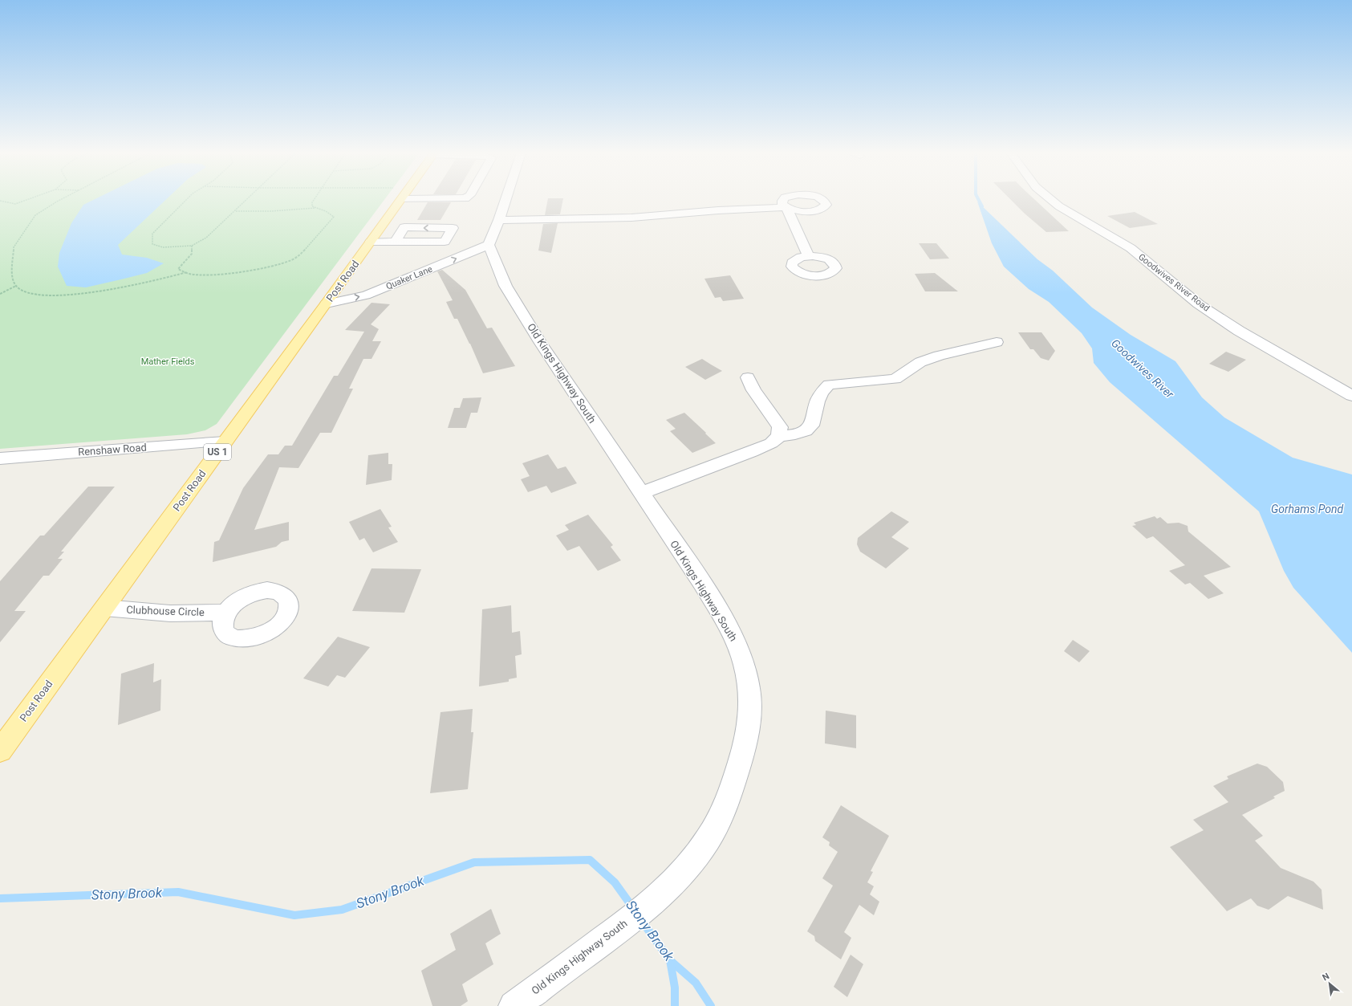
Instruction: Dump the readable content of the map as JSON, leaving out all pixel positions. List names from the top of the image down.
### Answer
{
  "streets": {
    "main road": ["Post Road", "US 1"],
    "street": [
      "Quaker Lane",
      "Goodwives River Road",
      "Old Kings Highway South",
      "Renshaw Road",
      "Clubhouse Circle"
    ]
  },
  "crossings": [
    ["Quaker Lane", "Post Road"],
    ["Quaker Lane", "Old Kings Highway South"],
    ["Post Road", "Renshaw Road"],
    ["Post Road", "Clubhouse Circle"]
  ],
  "one_way": ["Quaker Lane"],
  "water": ["Goodwives River", "Gorhams Pond", "Stony Brook"],
  "parks": ["Mather Fields"],
  "north": "top left"
}
